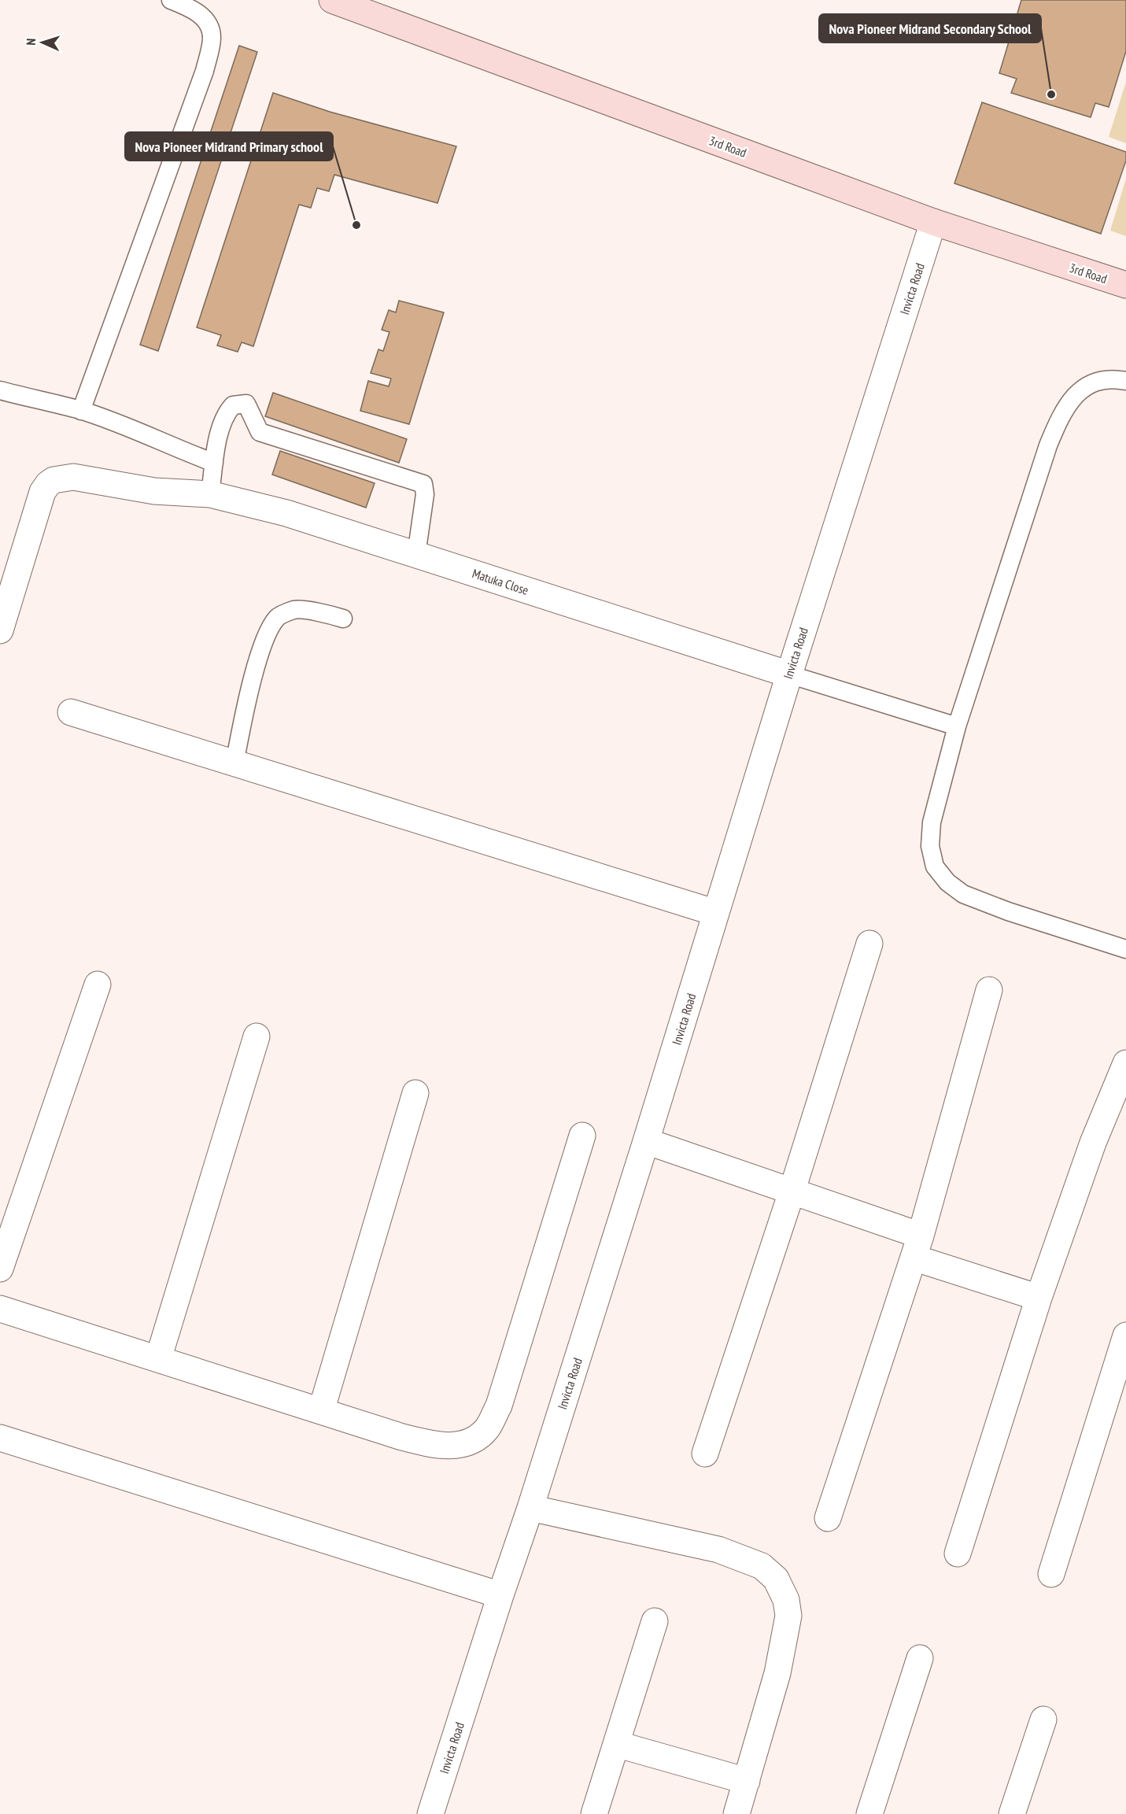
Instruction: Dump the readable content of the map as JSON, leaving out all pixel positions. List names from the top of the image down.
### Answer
{
  "streets": {
    "street": ["3rd Road", "Invicta Road", "Matuka Close"]
  },
  "crossings": [
    ["3rd Road", "Invicta Road"],
    ["Invicta Road", "Matuka Close"]
  ],
  "places": ["Nova Pioneer Midrand Secondary School", "Nova Pioneer Midrand Primary school"],
  "north": "left"
}
